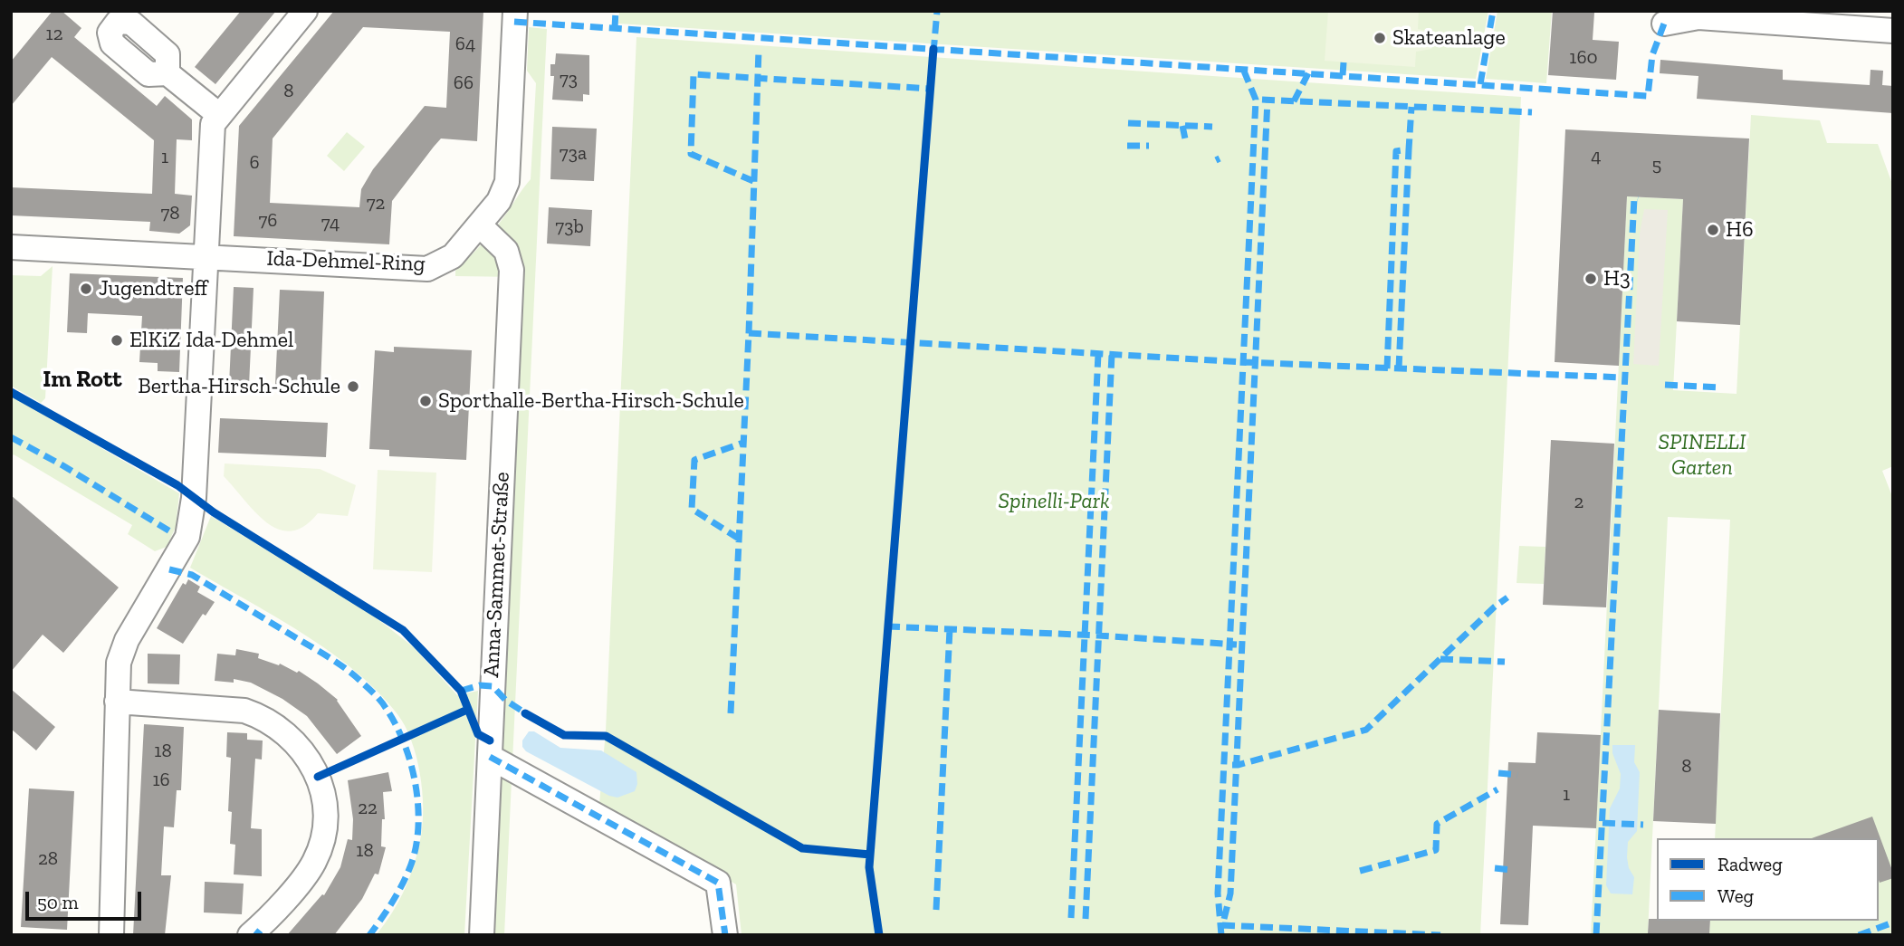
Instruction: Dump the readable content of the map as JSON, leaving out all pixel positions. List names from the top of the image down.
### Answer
{
  "streets": {
    "street": ["Ida-Dehmel-Ring", "Anna-Sammet-Straße"]
  },
  "crossings": [
    ["Ida-Dehmel-Ring", "Anna-Sammet-Straße"]
  ],
  "districts": ["Im Rott"],
  "parks": ["SPINELLI Garten", "Spinelli-Park"],
  "places": [
    "Skateanlage",
    "H6",
    "H3",
    "Jugendtreff",
    "ElKiZ Ida-Dehmel",
    "Bertha-Hirsch-Schule",
    "Sporthalle-Bertha-Hirsch-Schule"
  ],
  "house_numbers": [
    "12",
    "64",
    "160",
    "73",
    "66",
    "8",
    "73a",
    "4",
    "1",
    "6",
    "5",
    "72",
    "78",
    "76",
    "74",
    "73b",
    "2",
    "18",
    "8",
    "16",
    "1",
    "22",
    "18",
    "28"
  ],
  "legend": ["Radweg", "Weg"],
  "scale_bar": "50 m"
}
